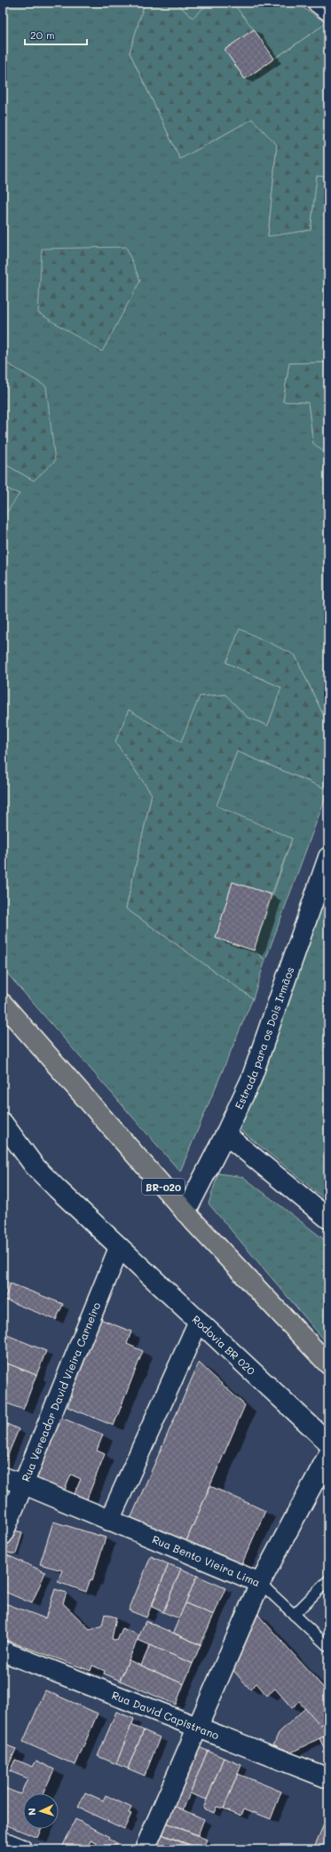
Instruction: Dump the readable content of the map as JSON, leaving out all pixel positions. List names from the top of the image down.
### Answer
{
  "streets": {
    "highway": ["BR-020"],
    "street": [
      "Estrada para os Dois Irmãos",
      "Rodovia BR 020",
      "Rua Vereador David Vieira Carneiro",
      "Rua Bento Vieira Lima",
      "Rua David Capistrano"
    ]
  },
  "crossings": [
    ["Estrada para os Dois Irmãos", "BR-020"],
    ["Rodovia BR 020", "Rua Vereador David Vieira Carneiro"],
    ["Rua Vereador David Vieira Carneiro", "Rua Bento Vieira Lima"],
    ["Rua Bento Vieira Lima", "Rua David Capistrano"]
  ],
  "scale_bar": "20 m",
  "north": "left"
}
